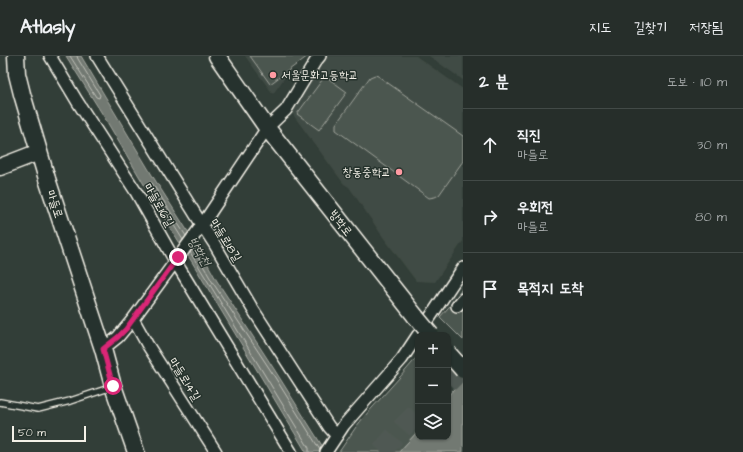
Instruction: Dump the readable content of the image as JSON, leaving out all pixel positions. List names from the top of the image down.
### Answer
{
  "streets": {
    "main road": ["마들로", "방학로"],
    "street": ["마들로16길", "마들로18길", "마들로14길"]
  },
  "water": ["방학천"],
  "places": ["서울문화고등학교", "창동중학교"],
  "scale_bar": "50 m",
  "page": {
    "header": "Atlasly",
    "nav": ["지도", "길찾기", "저장됨"],
    "heading": ["2 분", "도보 · 110 m"],
    "list": [
      ["직진", "마들로", "30 m"],
      ["우회전", "마들로", "80 m"],
      "목적지 도착"
    ],
    "map_buttons": ["+", "−"],
    "scale": "50 m"
  }
}
